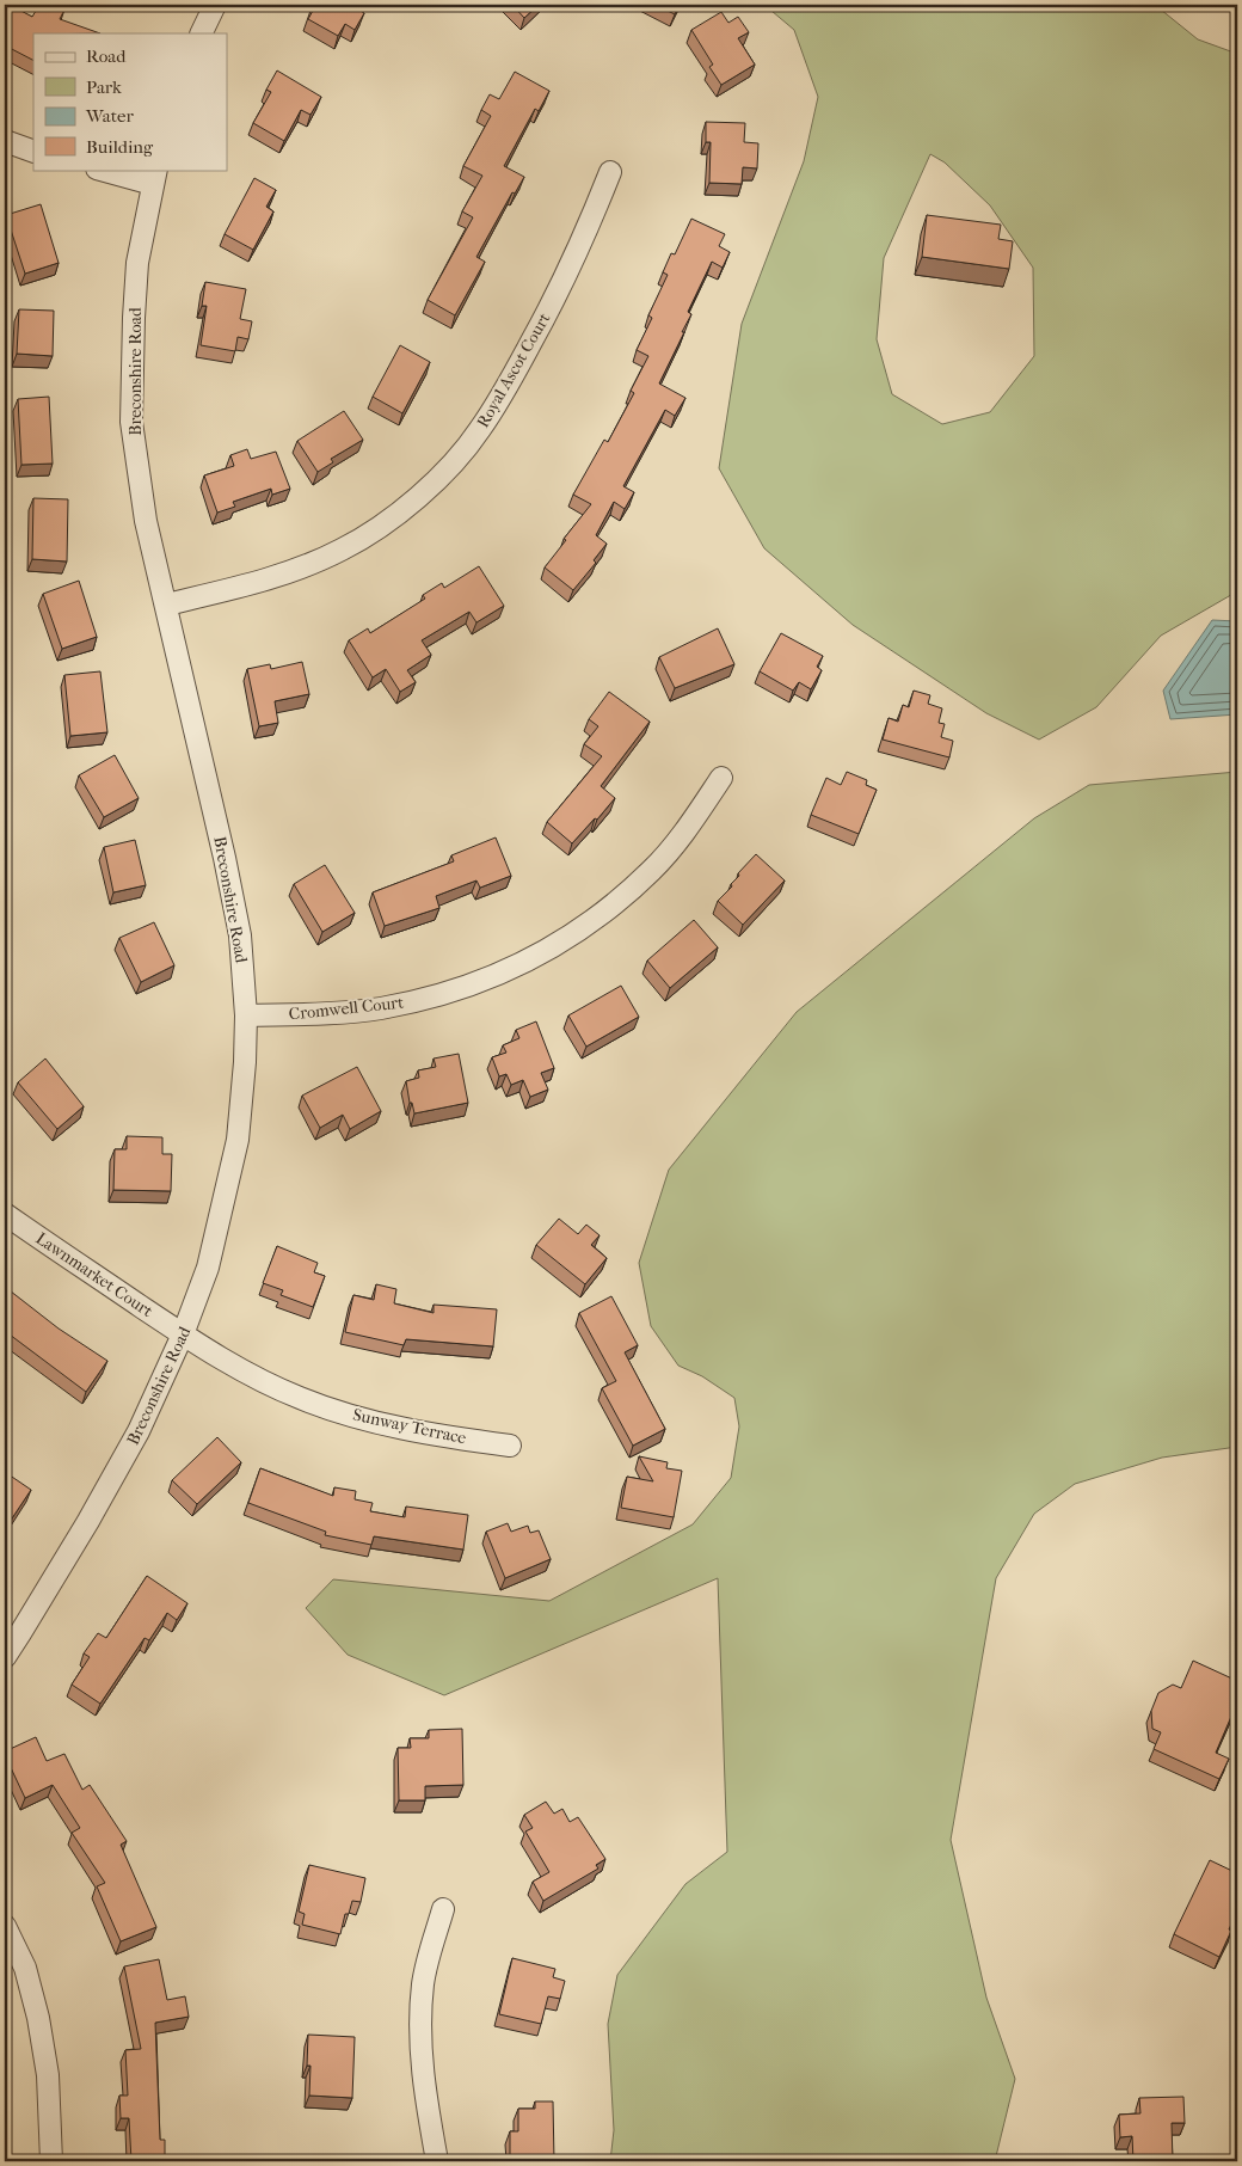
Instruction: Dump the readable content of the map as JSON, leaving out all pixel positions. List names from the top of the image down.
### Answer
{
  "streets": {
    "street": [
      "Royal Ascot Court",
      "Breconshire Road",
      "Cromwell Court",
      "Lawnmarket Court",
      "Sunway Terrace"
    ]
  },
  "crossings": [
    ["Royal Ascot Court", "Breconshire Road"],
    ["Breconshire Road", "Cromwell Court"],
    ["Breconshire Road", "Lawnmarket Court"],
    ["Breconshire Road", "Sunway Terrace"],
    ["Lawnmarket Court", "Sunway Terrace"]
  ],
  "legend": [
    "Road",
    "Park",
    "Water",
    "Building"
  ]
}
